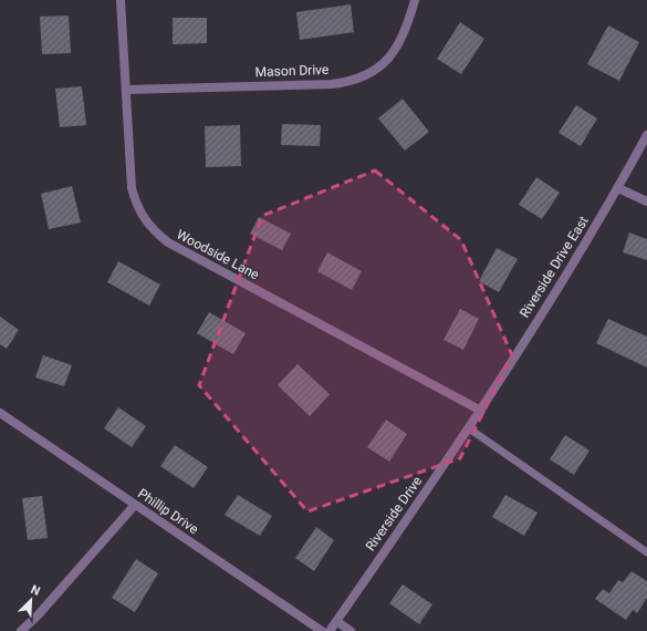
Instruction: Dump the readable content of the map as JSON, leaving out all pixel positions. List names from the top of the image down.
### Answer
{
  "streets": {
    "street": [
      "Mason Drive",
      "Woodside Lane",
      "Riverside Drive East",
      "Phillip Drive",
      "Riverside Drive"
    ]
  },
  "crossings": [
    ["Mason Drive", "Woodside Lane"],
    ["Woodside Lane", "Riverside Drive East"],
    ["Woodside Lane", "Riverside Drive"],
    ["Riverside Drive East", "Riverside Drive"]
  ],
  "north": "top right"
}
